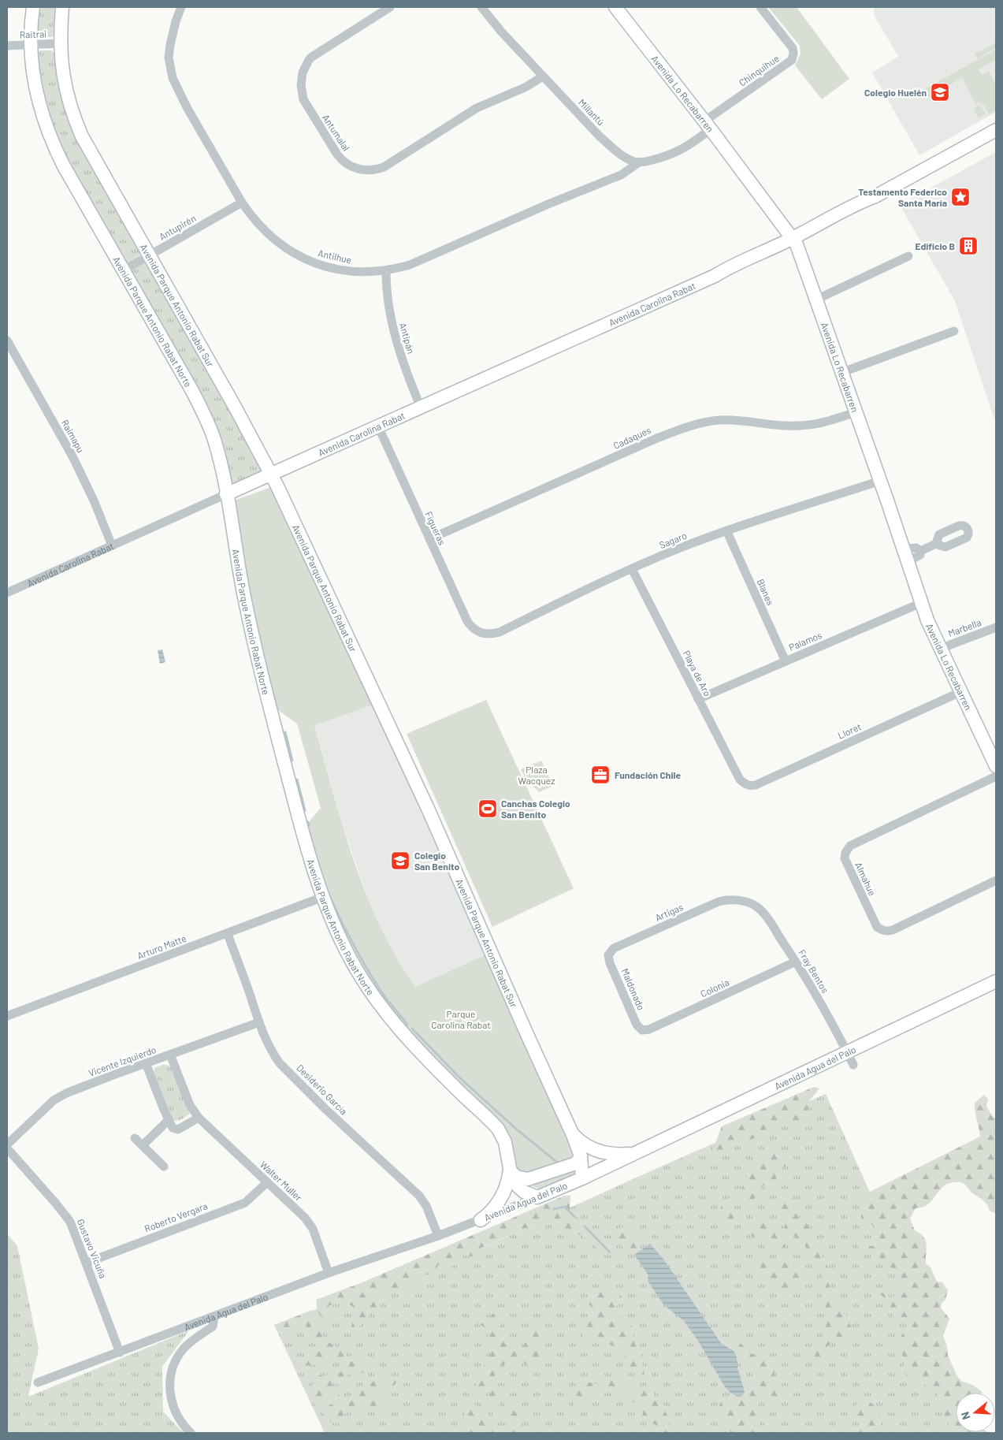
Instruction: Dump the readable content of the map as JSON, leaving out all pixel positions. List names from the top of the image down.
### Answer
{
  "streets": {
    "street": [
      "Raitrai",
      "Chinquihue",
      "Avenida Lo Recabarren",
      "Millantú",
      "Antumalal",
      "Antupirén",
      "Antilhue",
      "Avenida Carolina Rabat",
      "Avenida Parque Antonio Rabat Sur",
      "Avenida Parque Antonio Rabat Norte",
      "Antipán",
      "Raimapu",
      "Cadaques",
      "Figueras",
      "Sagaro",
      "Blanes",
      "Marbella",
      "Palamos",
      "Playa de Aro",
      "Lloret",
      "Almahue",
      "Artigas",
      "Arturo Matte",
      "Fray Bentos",
      "Colonia",
      "Maldonado",
      "Vicente Izquierdo",
      "Avenida Agua del Palo",
      "Desiderio García",
      "Walter Muller",
      "Roberto Vergara",
      "Gustavo Vicuña"
    ]
  },
  "crossings": [
    ["Raitrai", "Avenida Parque Antonio Rabat Sur"],
    ["Raitrai", "Avenida Parque Antonio Rabat Norte"],
    ["Chinquihue", "Avenida Lo Recabarren"],
    ["Avenida Lo Recabarren", "Avenida Carolina Rabat"],
    ["Avenida Lo Recabarren", "Cadaques"],
    ["Avenida Lo Recabarren", "Sagaro"],
    ["Avenida Lo Recabarren", "Marbella"],
    ["Avenida Lo Recabarren", "Palamos"],
    ["Avenida Lo Recabarren", "Lloret"],
    ["Millantú", "Antumalal"],
    ["Millantú", "Antilhue"],
    ["Antupirén", "Antilhue"],
    ["Antupirén", "Avenida Parque Antonio Rabat Sur"],
    ["Antupirén", "Avenida Parque Antonio Rabat Norte"],
    ["Antilhue", "Antipán"],
    ["Avenida Carolina Rabat", "Avenida Parque Antonio Rabat Sur"],
    ["Avenida Carolina Rabat", "Avenida Parque Antonio Rabat Norte"],
    ["Avenida Carolina Rabat", "Antipán"],
    ["Avenida Carolina Rabat", "Raimapu"],
    ["Avenida Carolina Rabat", "Figueras"],
    ["Avenida Parque Antonio Rabat Sur", "Avenida Agua del Palo"],
    ["Avenida Parque Antonio Rabat Norte", "Arturo Matte"],
    ["Avenida Parque Antonio Rabat Norte", "Avenida Agua del Palo"],
    ["Cadaques", "Figueras"],
    ["Figueras", "Sagaro"],
    ["Sagaro", "Blanes"],
    ["Sagaro", "Playa de Aro"],
    ["Blanes", "Palamos"],
    ["Palamos", "Playa de Aro"],
    ["Playa de Aro", "Lloret"],
    ["Artigas", "Fray Bentos"],
    ["Artigas", "Maldonado"],
    ["Arturo Matte", "Desiderio García"],
    ["Fray Bentos", "Colonia"],
    ["Fray Bentos", "Avenida Agua del Palo"],
    ["Colonia", "Maldonado"],
    ["Vicente Izquierdo", "Desiderio García"],
    ["Vicente Izquierdo", "Walter Muller"],
    ["Avenida Agua del Palo", "Desiderio García"],
    ["Avenida Agua del Palo", "Walter Muller"],
    ["Avenida Agua del Palo", "Gustavo Vicuña"],
    ["Walter Muller", "Roberto Vergara"],
    ["Roberto Vergara", "Gustavo Vicuña"]
  ],
  "parks": ["Plaza Wacquez", "Parque Carolina Rabat"],
  "places": {
    "school or university": ["Colegio Huelén", "Colegio San Benito"],
    "place": ["Testamento Federico Santa María"],
    "building": ["Edificio B"],
    "office": ["Fundación Chile"],
    "sports": ["Canchas Colegio San Benito"]
  },
  "north": "left"
}
